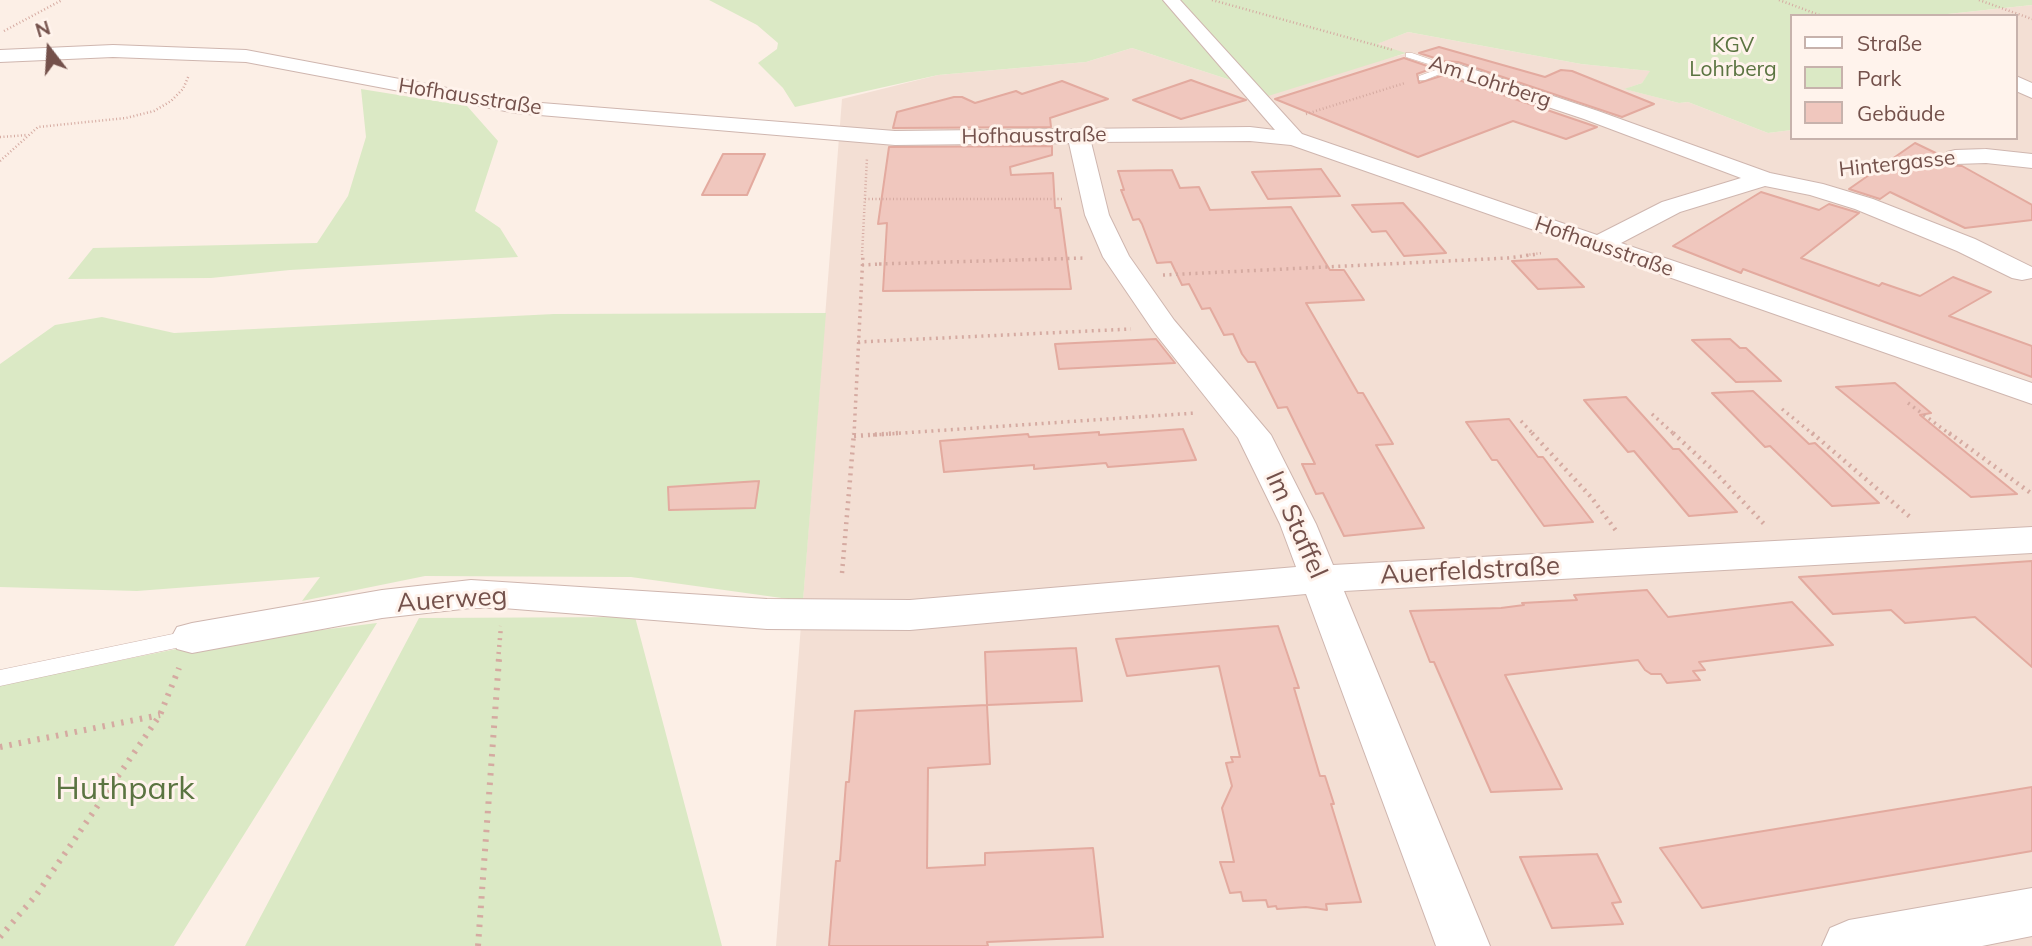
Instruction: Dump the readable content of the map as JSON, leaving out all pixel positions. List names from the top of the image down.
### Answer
{
  "streets": {
    "street": [
      "Am Lohrberg",
      "Hofhausstraße",
      "Hintergasse",
      "Im Staffel",
      "Auerfeldstraße",
      "Auerweg"
    ]
  },
  "crossings": [
    ["Am Lohrberg", "Hofhausstraße"],
    ["Hofhausstraße", "Im Staffel"],
    ["Im Staffel", "Auerfeldstraße"],
    ["Auerfeldstraße", "Auerweg"]
  ],
  "parks": ["KGV Lohrberg", "Huthpark"],
  "legend": ["Straße", "Park", "Gebäude"],
  "north": "top"
}
